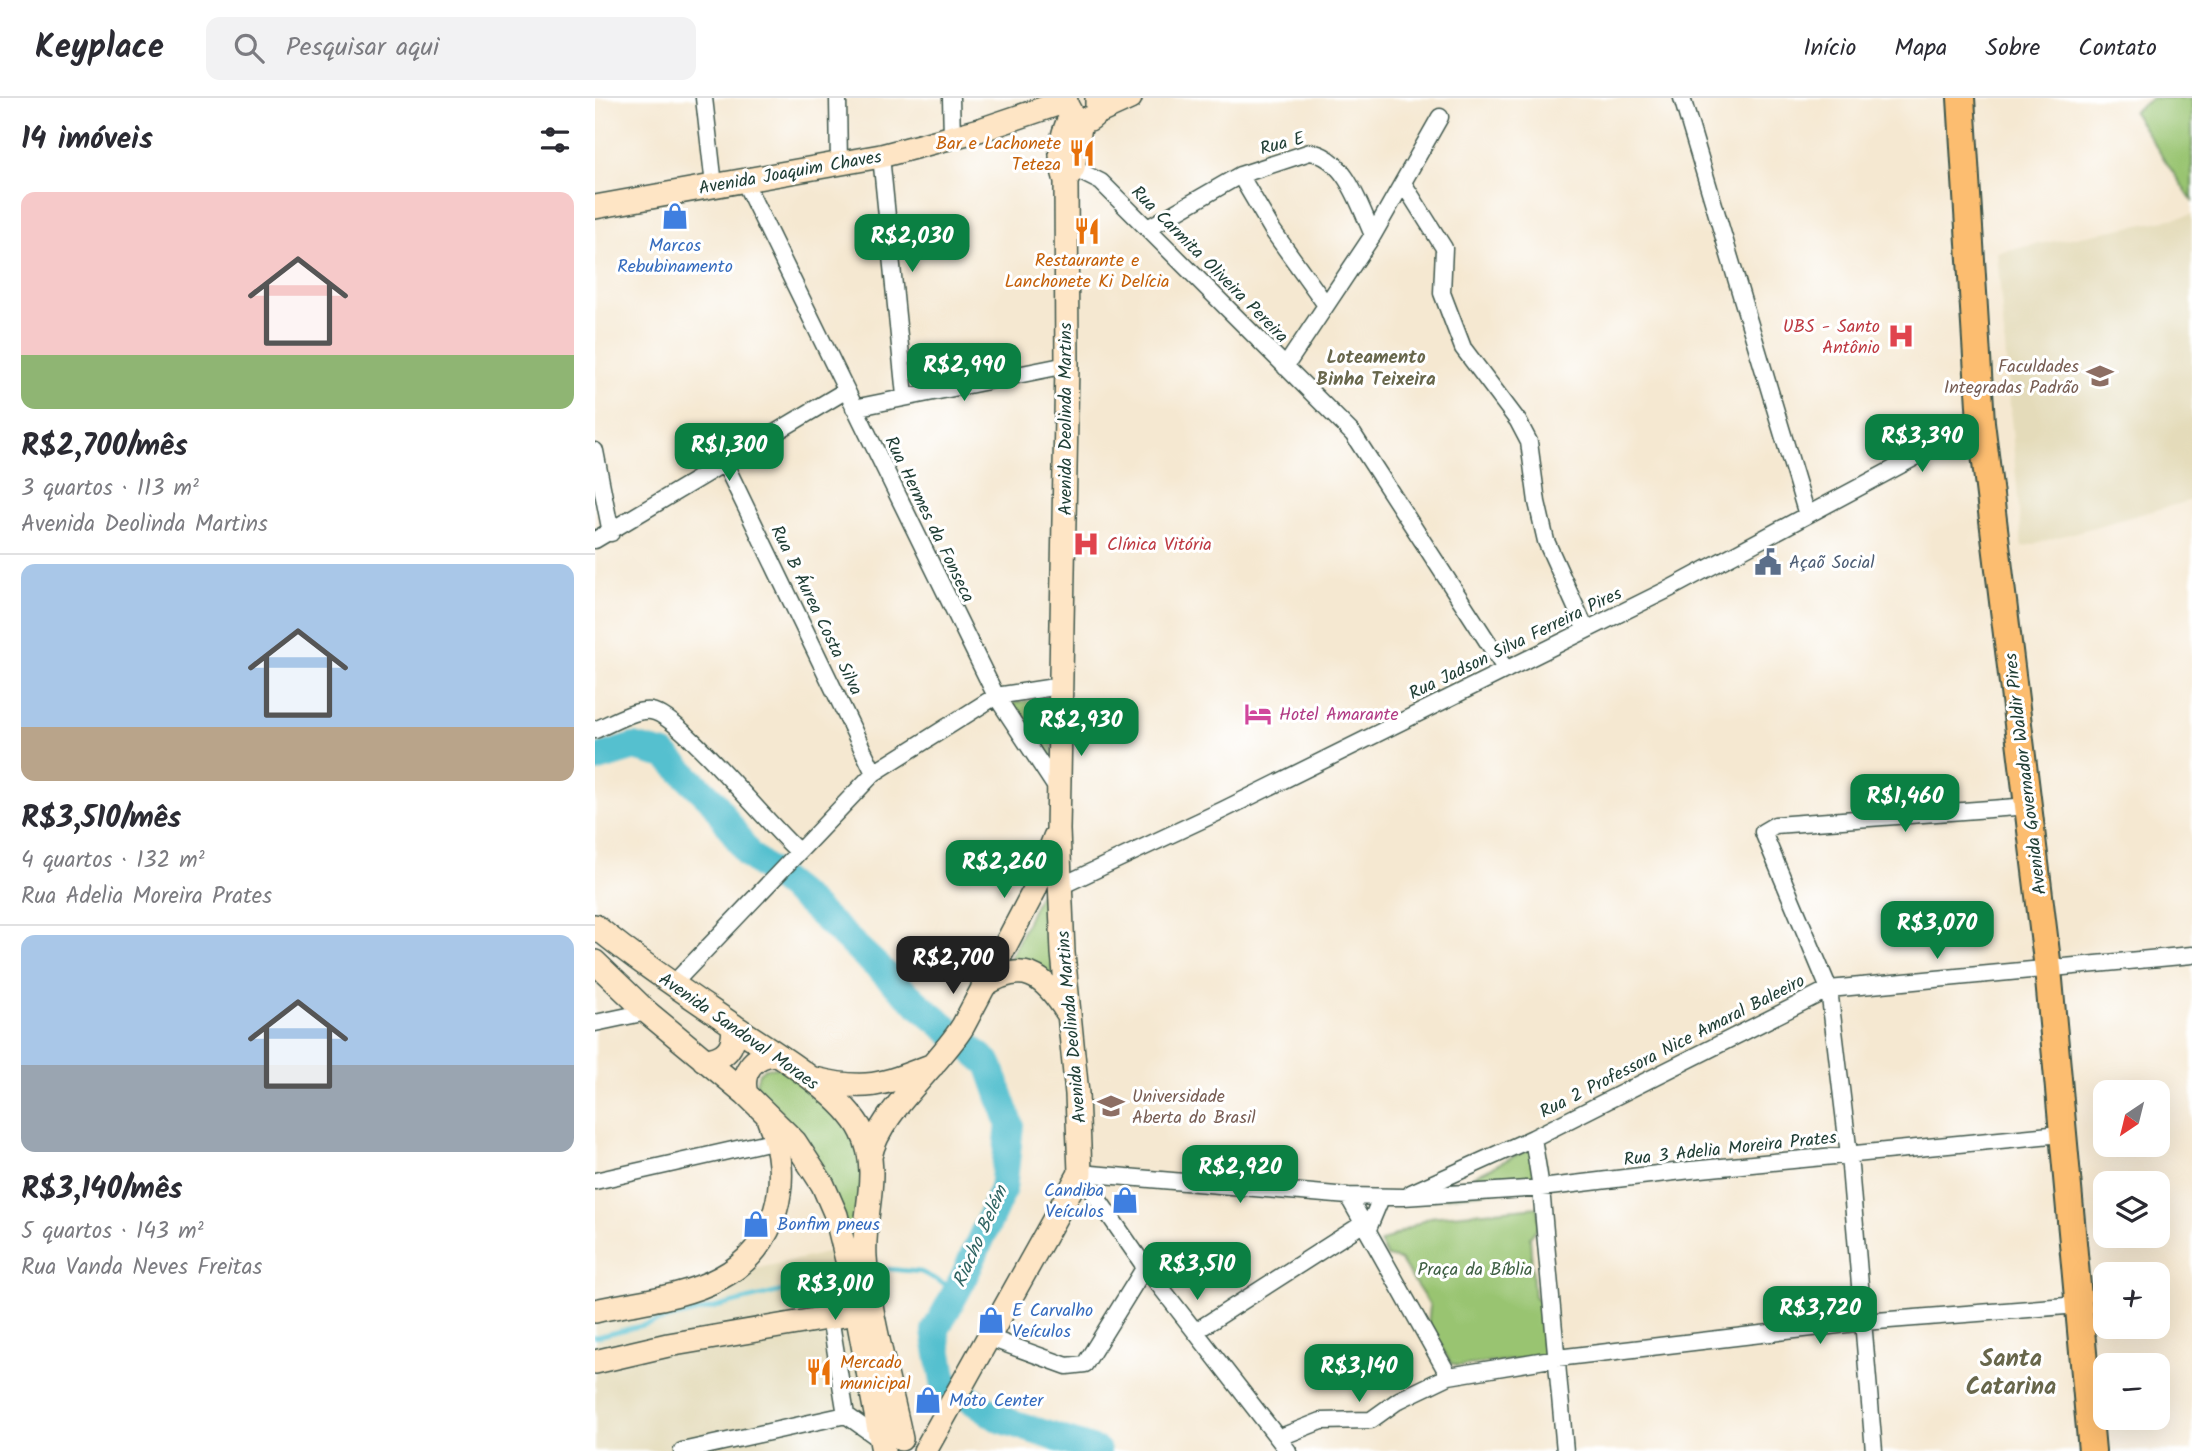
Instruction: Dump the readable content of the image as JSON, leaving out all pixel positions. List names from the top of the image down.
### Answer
{
  "streets": {
    "main road": [
      "Avenida Joaquim Chaves",
      "Avenida Deolinda Martins",
      "Avenida Governador Waldir Pires",
      "Avenida Sandoval Moraes"
    ],
    "street": [
      "Rua E",
      "Rua Carmita Oliveira Pereira",
      "Rua Hermes da Fonseca",
      "Rua B Áurea Costa Silva",
      "Rua Jadson Silva Ferreira Pires",
      "Rua 2 Professora Nice Amaral Baleeiro",
      "Rua 3 Adelia Moreira Prates"
    ]
  },
  "crossings": [
    ["Rua E", "Rua Carmita Oliveira Pereira"],
    ["Avenida Joaquim Chaves", "Avenida Deolinda Martins"],
    ["Avenida Joaquim Chaves", "Rua Hermes da Fonseca"],
    ["Rua Carmita Oliveira Pereira", "Avenida Deolinda Martins"],
    ["Rua Carmita Oliveira Pereira", "Rua Jadson Silva Ferreira Pires"],
    ["Avenida Deolinda Martins", "Rua Hermes da Fonseca"],
    ["Avenida Deolinda Martins", "Rua Jadson Silva Ferreira Pires"],
    ["Avenida Deolinda Martins", "Rua 3 Adelia Moreira Prates"],
    ["Rua Jadson Silva Ferreira Pires", "Avenida Governador Waldir Pires"],
    ["Avenida Governador Waldir Pires", "Rua 3 Adelia Moreira Prates"],
    ["Rua 2 Professora Nice Amaral Baleeiro", "Rua 3 Adelia Moreira Prates"]
  ],
  "districts": ["Loteamento Binha Teixeira", "Santa Catarina"],
  "water": ["Riacho Belém"],
  "parks": ["Praça da Bíblia"],
  "places": {
    "restaurant": ["Bar e Lachonete Teteza", "Restaurante e Lanchonete Ki Delícia", "Mercado municipal"],
    "shop": [
      "Marcos Rebubinamento",
      "Candiba Veículos",
      "Bonfim pneus",
      "E Carvalho Veículos",
      "Moto Center"
    ],
    "hospital": ["UBS - Santo Antônio", "Clínica Vitória"],
    "school or university": ["Faculdades Integradas Padrão", "Universidade Aberta do Brasil"],
    "public building": ["Açaõ Social"],
    "hotel": ["Hotel Amarante"]
  },
  "north": "bottom left",
  "page": {
    "header": "Keyplace",
    "search": "Pesquisar aqui",
    "nav": [
      "Início",
      "Mapa",
      "Sobre",
      "Contato"
    ],
    "heading": "14 imóveis",
    "list": [
      {
        "name": "R$2,700/mês",
        "note": "3 quartos · 113 m² · Avenida Deolinda Martins"
      },
      {
        "name": "R$3,510/mês",
        "note": "4 quartos · 132 m² · Rua Adelia Moreira Prates"
      },
      {
        "name": "R$3,140/mês",
        "note": "5 quartos · 143 m² · Rua Vanda Neves Freitas"
      }
    ],
    "price": [
      "R$2,030",
      "R$2,990",
      "R$3,390",
      "R$1,300",
      "R$2,930",
      "R$1,460",
      "R$2,260",
      "R$3,070",
      "R$2,700",
      "R$2,920",
      "R$3,510",
      "R$3,010",
      "R$3,720",
      "R$3,140"
    ],
    "map_buttons": ["+", "−"]
  }
}
